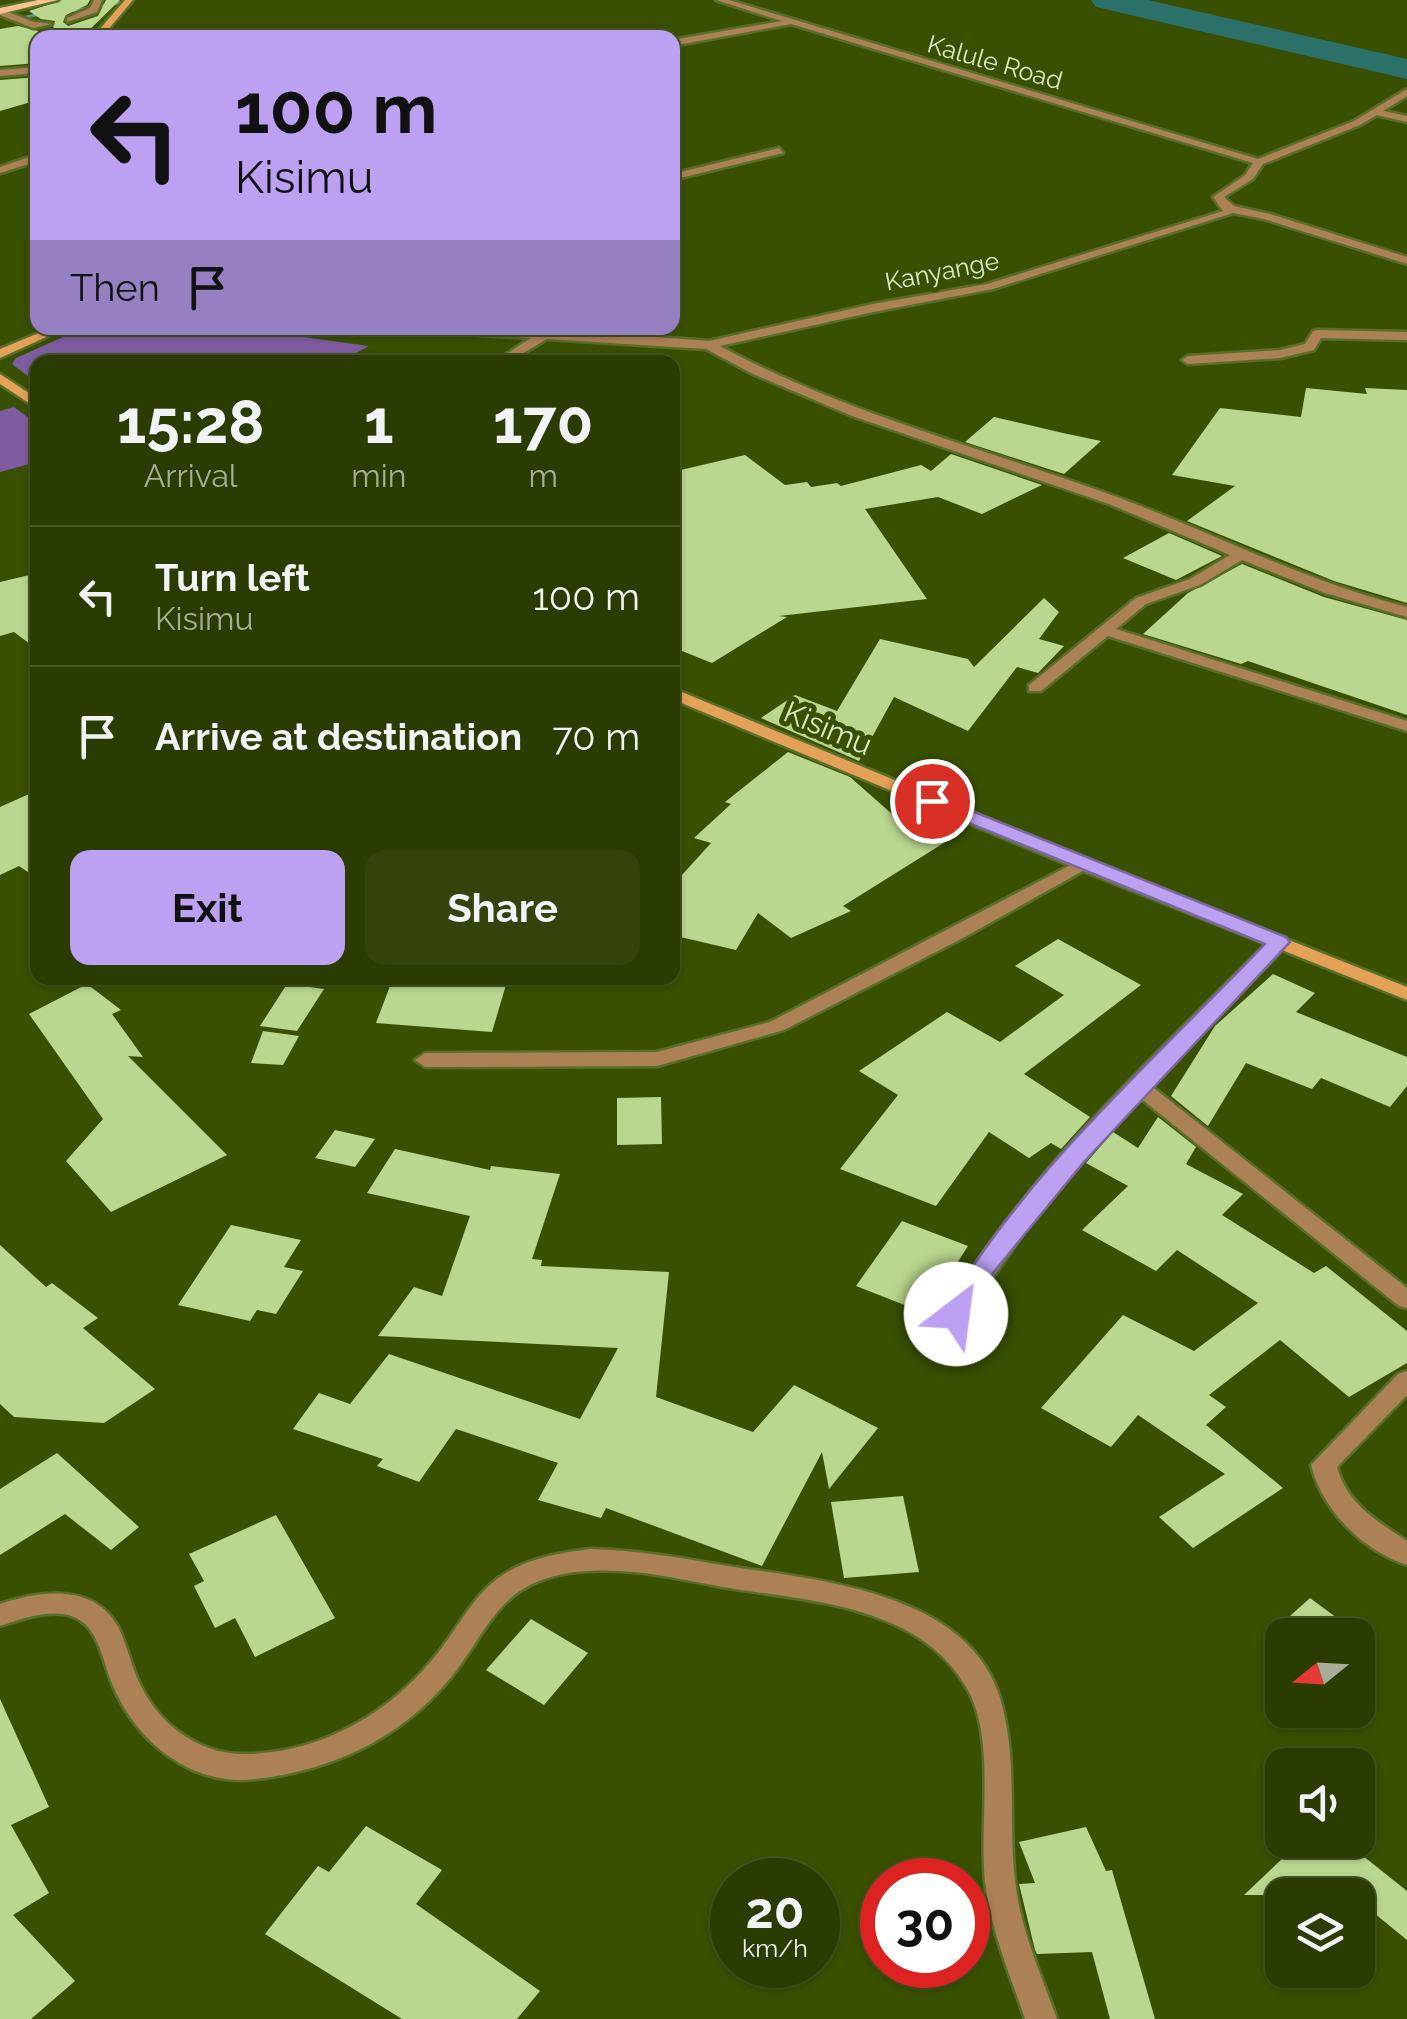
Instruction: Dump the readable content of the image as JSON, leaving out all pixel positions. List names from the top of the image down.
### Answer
{
  "streets": {
    "street": ["Kalule Road", "Kanyange", "Kisimu"]
  },
  "north": "left",
  "page": {
    "turn": ["100 m", "Kisimu"],
    "then": "Then",
    "eta": [
      "15:28",
      "Arrival",
      "1",
      "min",
      "170",
      "m"
    ],
    "list": [
      {
        "name": "Turn left",
        "note": "Kisimu",
        "value": "100 m"
      },
      {
        "name": "Arrive at destination",
        "value": "70 m"
      }
    ],
    "buttons": ["Exit", "Share"],
    "speed": "20 km/h",
    "limit": "30"
  }
}
